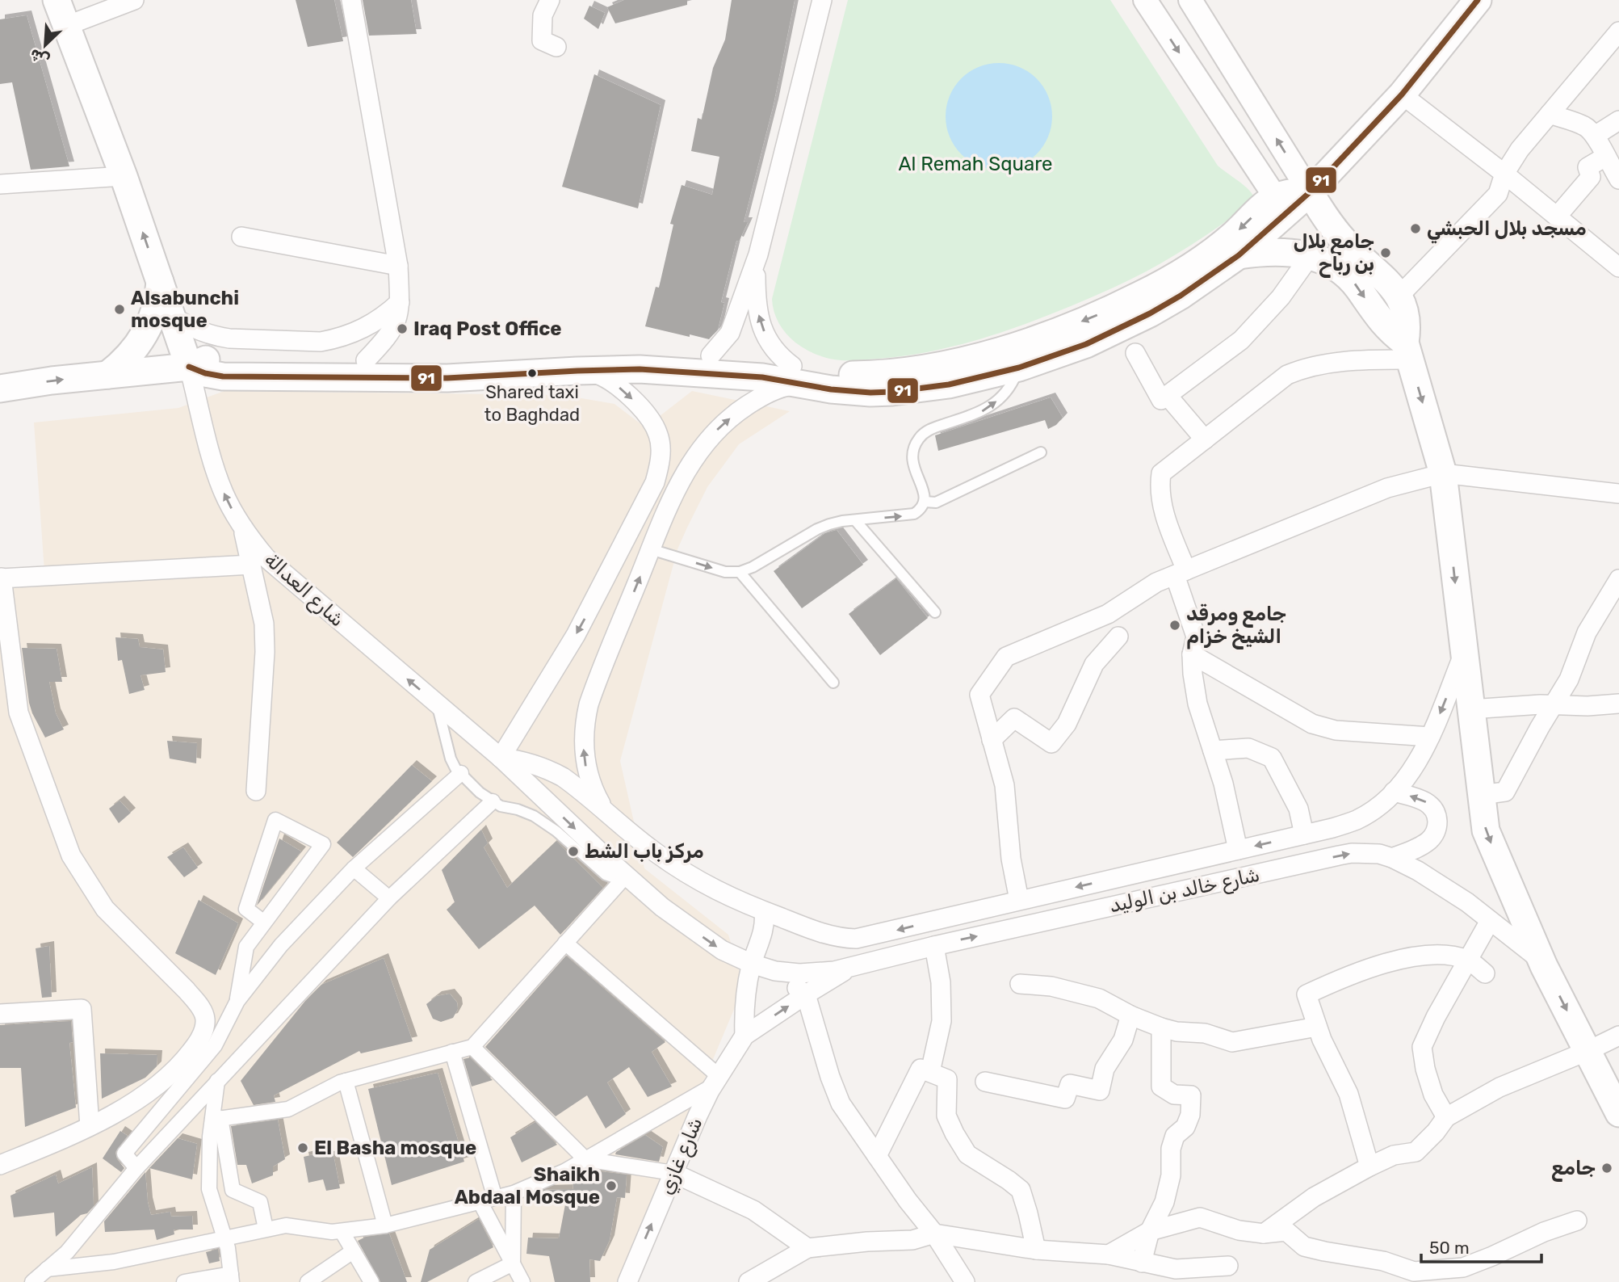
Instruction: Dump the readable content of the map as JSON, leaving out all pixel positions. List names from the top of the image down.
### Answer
{
  "streets": {
    "street": ["شارع العدالة", "شارع خالد بن الوليد", "شارع غازي"]
  },
  "crossings": [
    ["شارع العدالة", "شارع خالد بن الوليد"],
    ["شارع خالد بن الوليد", "شارع غازي"]
  ],
  "parks": ["Al Remah Square"],
  "places": [
    "مسجد بلال الحبشي",
    "جامع بلال بن رباح",
    "Alsabunchi mosque",
    "Iraq Post Office",
    "Shared taxi to Baghdad",
    "جامع ومرقد الشيخ خزام",
    "مركز باب الشط",
    "El Basha mosque",
    "جامع",
    "Shaikh Abdaal Mosque"
  ],
  "lines": ["transit line 91"],
  "scale_bar": "50 m",
  "north": "bottom left"
}
